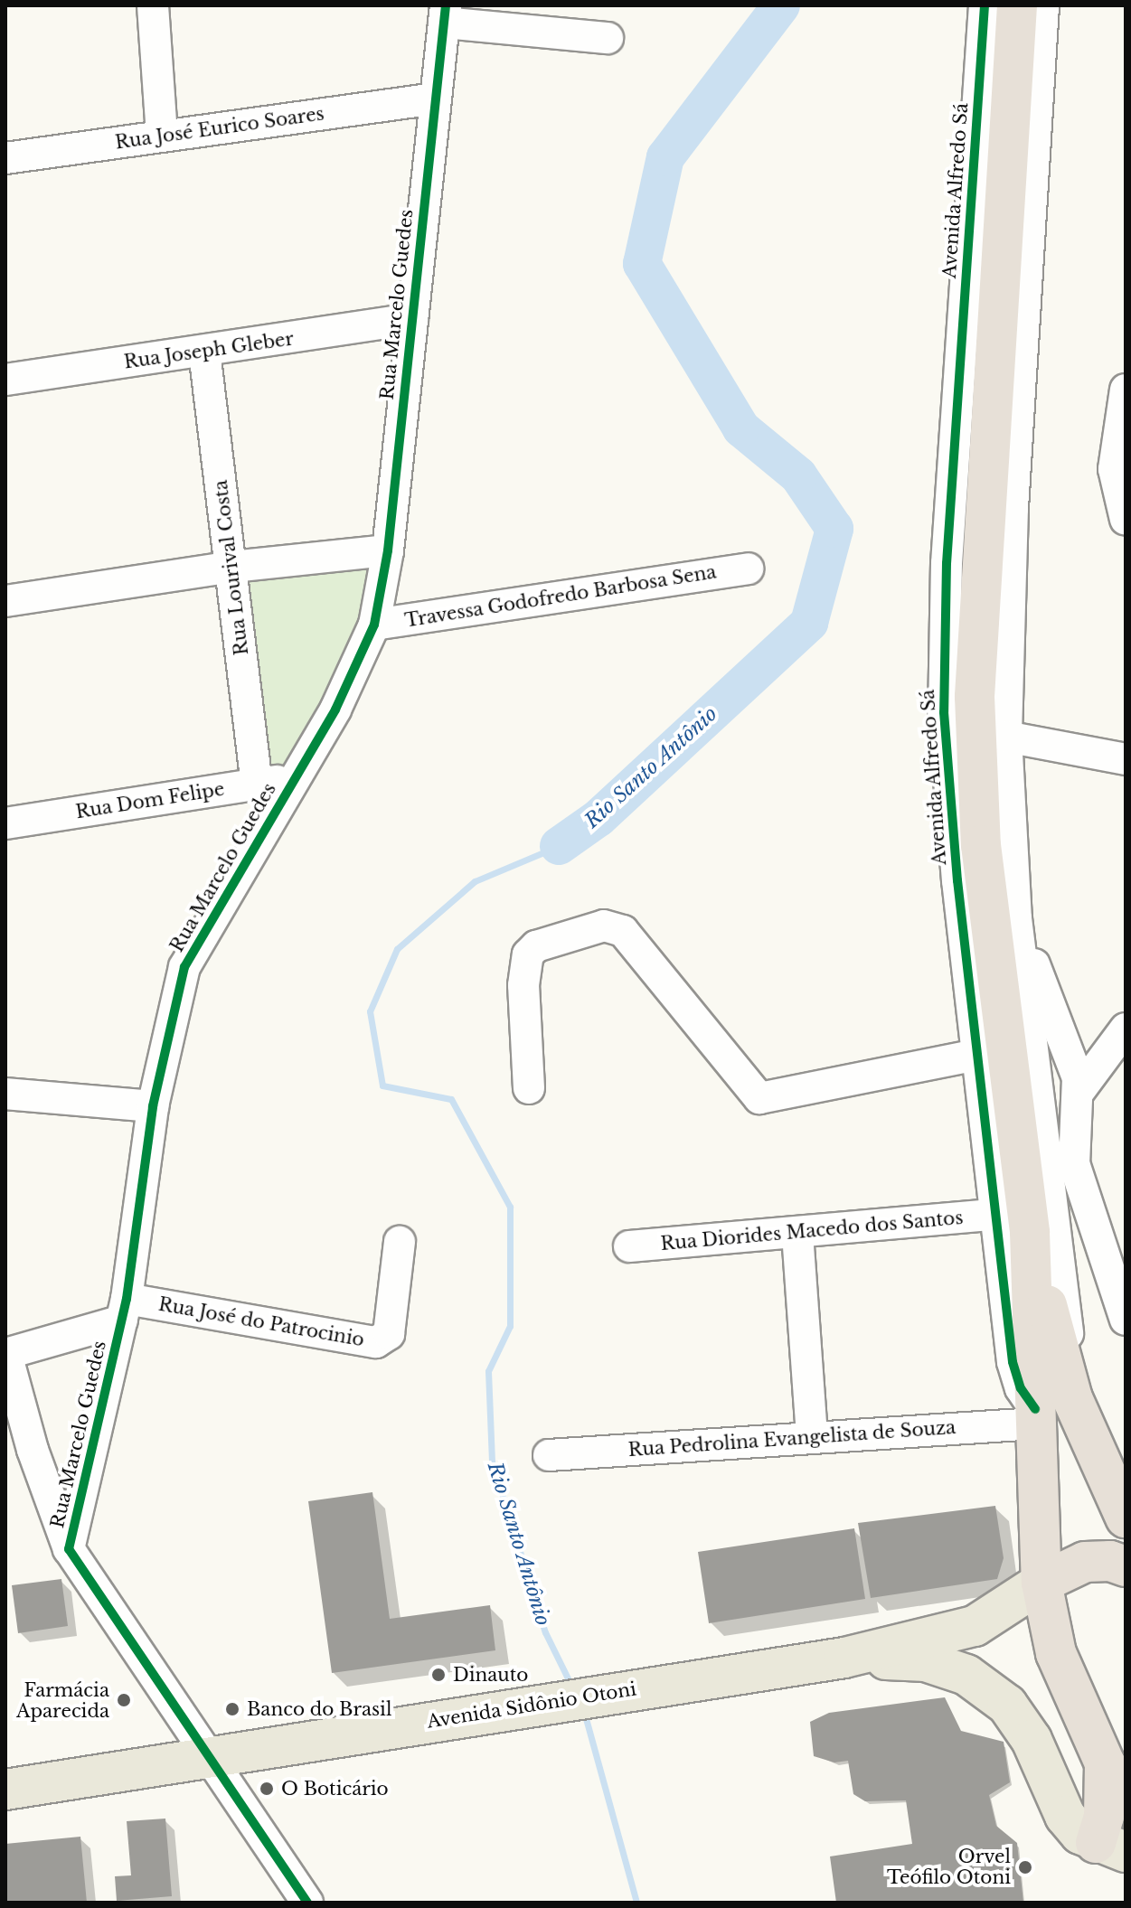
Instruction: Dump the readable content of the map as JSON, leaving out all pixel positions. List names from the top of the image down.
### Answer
{
  "streets": {
    "highway": ["Avenida Alfredo Sá"],
    "main road": ["Avenida Sidônio Otoni"],
    "street": [
      "Rua José Eurico Soares",
      "Rua Marcelo Guedes",
      "Rua Joseph Gleber",
      "Rua Lourival Costa",
      "Travessa Godofredo Barbosa Sena",
      "Rua Dom Felipe",
      "Rua Diorides Macedo dos Santos",
      "Rua José do Patrocinio",
      "Rua Pedrolina Evangelista de Souza"
    ]
  },
  "crossings": [
    ["Rua José Eurico Soares", "Rua Marcelo Guedes"],
    ["Avenida Alfredo Sá", "Rua Diorides Macedo dos Santos"],
    ["Avenida Alfredo Sá", "Rua Pedrolina Evangelista de Souza"],
    ["Rua Marcelo Guedes", "Rua Joseph Gleber"],
    ["Rua Marcelo Guedes", "Travessa Godofredo Barbosa Sena"],
    ["Rua Marcelo Guedes", "Rua Dom Felipe"],
    ["Rua Marcelo Guedes", "Rua José do Patrocinio"],
    ["Rua Marcelo Guedes", "Avenida Sidônio Otoni"],
    ["Rua Joseph Gleber", "Rua Lourival Costa"],
    ["Rua Lourival Costa", "Rua Dom Felipe"]
  ],
  "water": ["Rio Santo Antônio"],
  "places": [
    "Dinauto",
    "Farmácia Aparecida",
    "Banco do Brasil",
    "O Boticário",
    "Orvel Teófilo Otoni"
  ]
}
